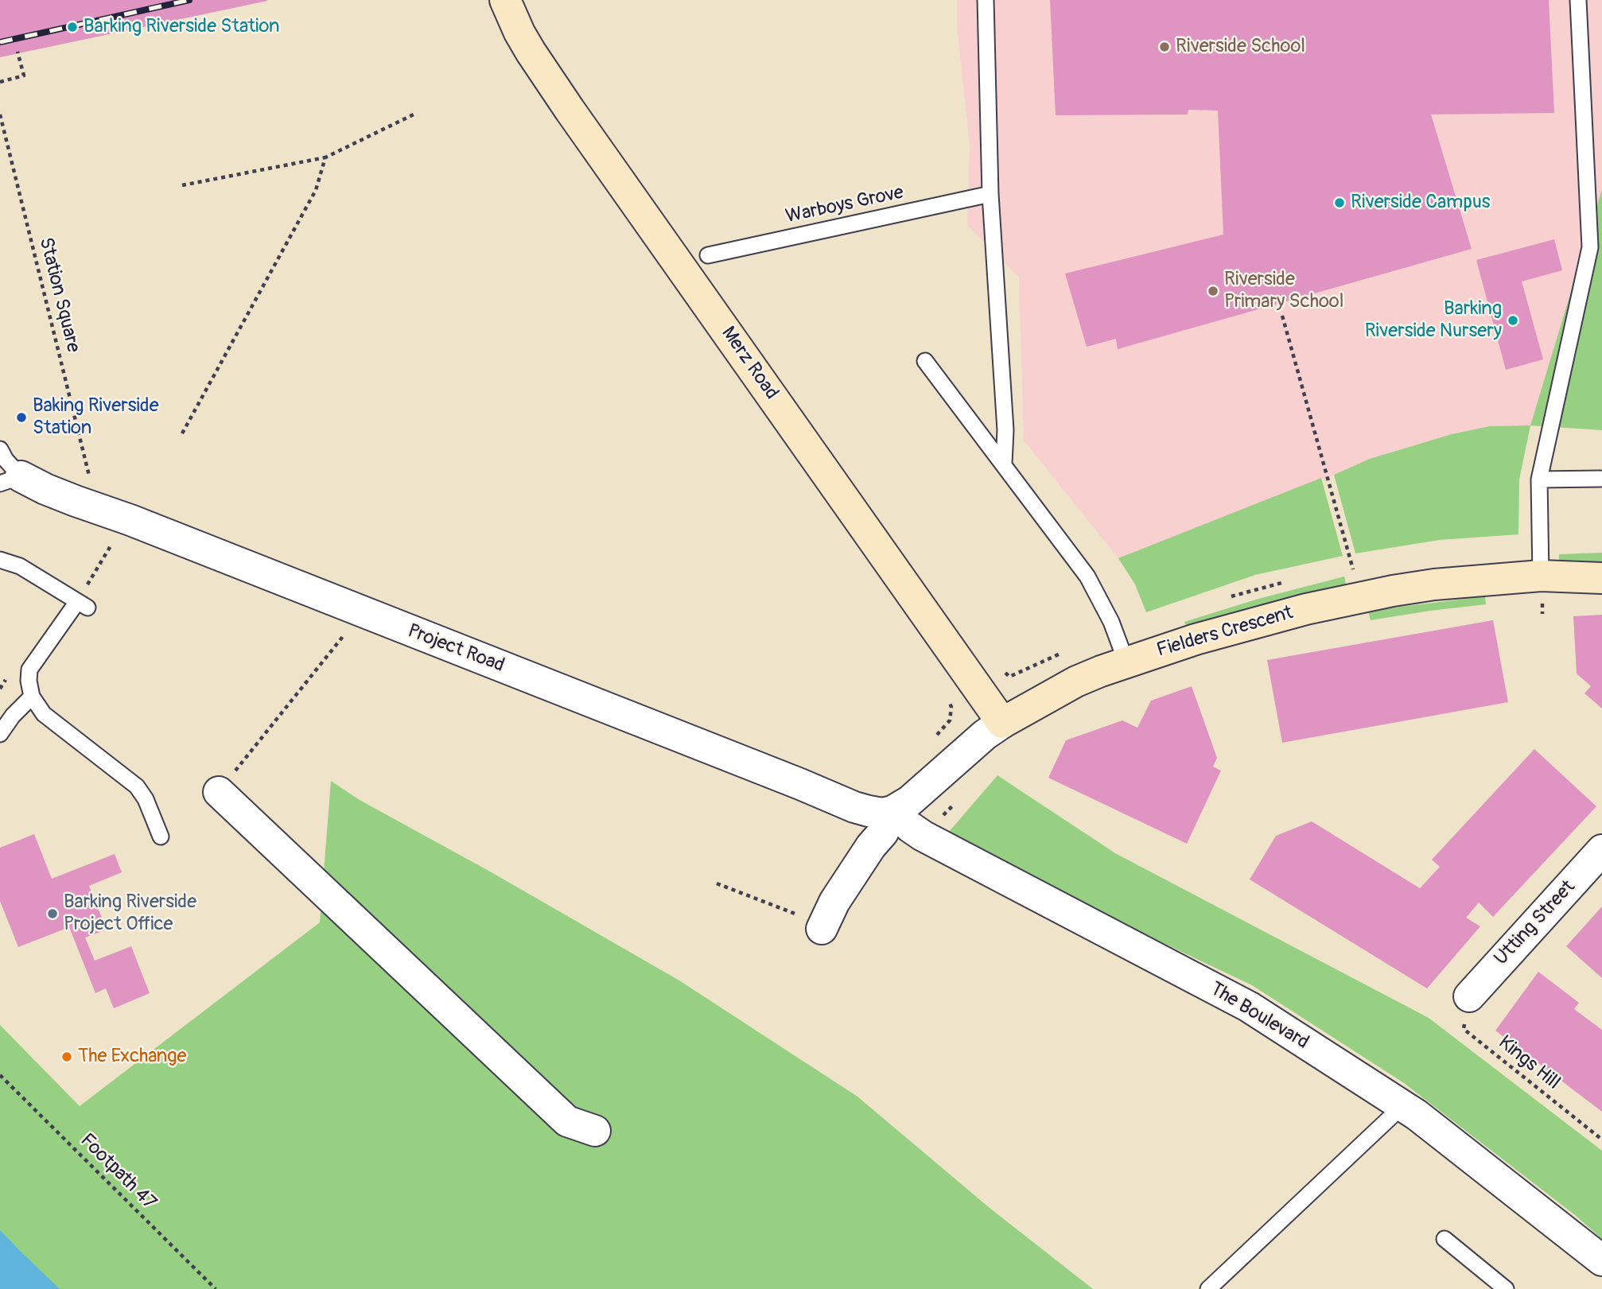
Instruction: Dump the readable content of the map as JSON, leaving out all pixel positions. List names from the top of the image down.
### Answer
{
  "streets": {
    "street": [
      "Merz Road",
      "Fielders Crescent",
      "Project Road",
      "Utting Street",
      "The Boulevard"
    ],
    "lane": ["Warboys Grove"],
    "path": ["Station Square", "Kings Hill", "Footpath 47"]
  },
  "crossings": [
    ["Merz Road", "Fielders Crescent"],
    ["Fielders Crescent", "Project Road"],
    ["Fielders Crescent", "The Boulevard"],
    ["Project Road", "The Boulevard"],
    ["Utting Street", "Kings Hill"]
  ],
  "places": [
    "Barking Riverside Station",
    "Riverside School",
    "Riverside Campus",
    "Riverside Primary School",
    "Barking Riverside Nursery",
    "Baking Riverside Station",
    "Barking Riverside Project Office",
    "The Exchange"
  ]
}
